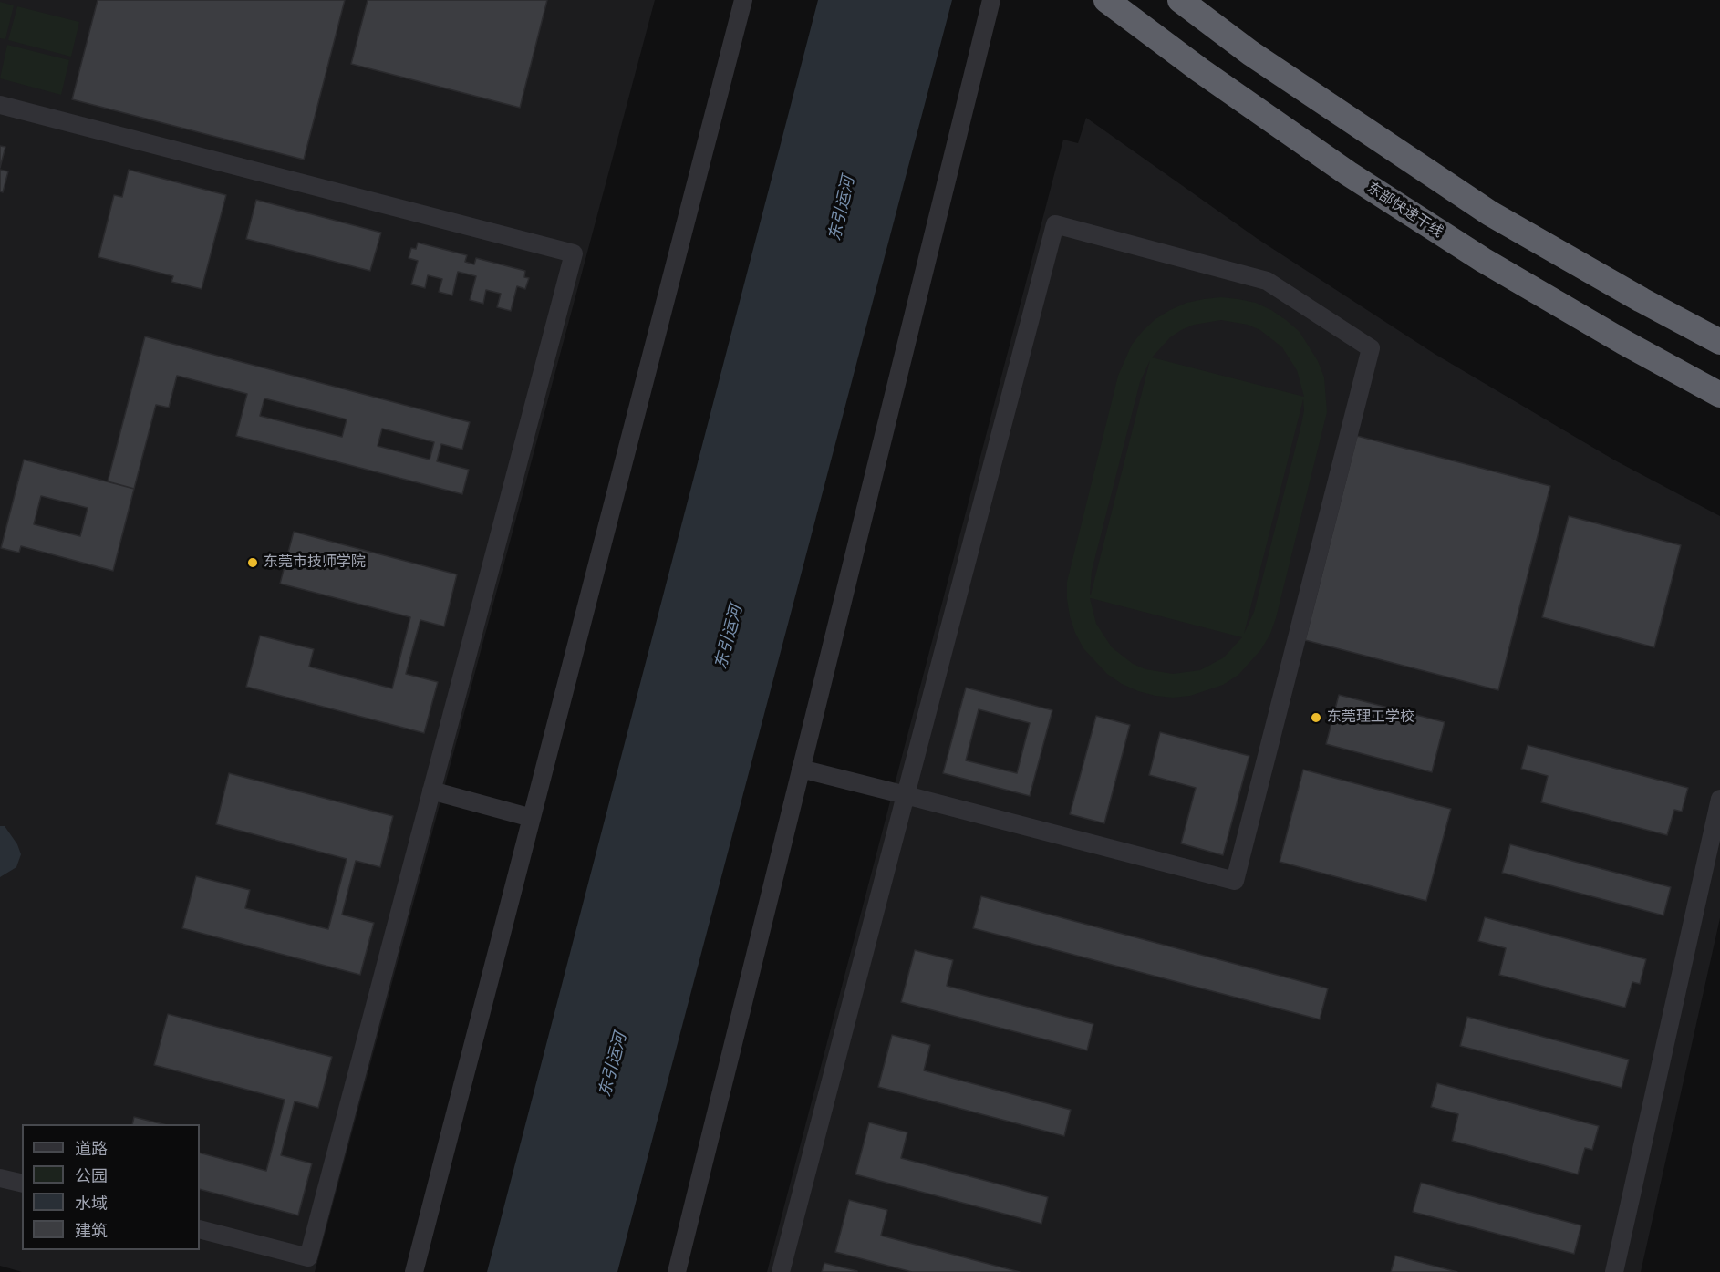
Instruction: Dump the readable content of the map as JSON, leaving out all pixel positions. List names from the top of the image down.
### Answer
{
  "streets": {
    "highway": ["东部快速干线"]
  },
  "water": ["东引运河"],
  "places": ["东莞市技师学院", "东莞理工学校"],
  "legend": [
    "道路",
    "公园",
    "水域",
    "建筑"
  ]
}
